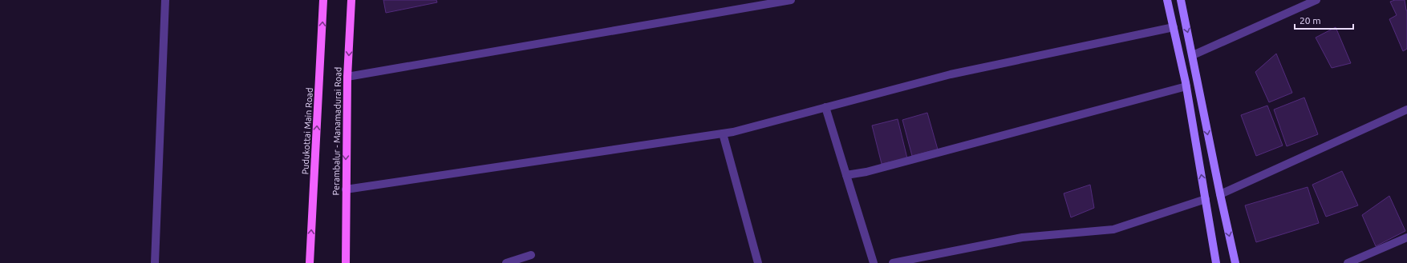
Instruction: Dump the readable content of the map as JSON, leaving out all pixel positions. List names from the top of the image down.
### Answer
{
  "streets": {
    "main road": ["Pudukottai Main Road", "Perambalur - Manamadurai Road"]
  },
  "one_way": ["Pudukottai Main Road", "Perambalur - Manamadurai Road"],
  "scale_bar": "20 m"
}
